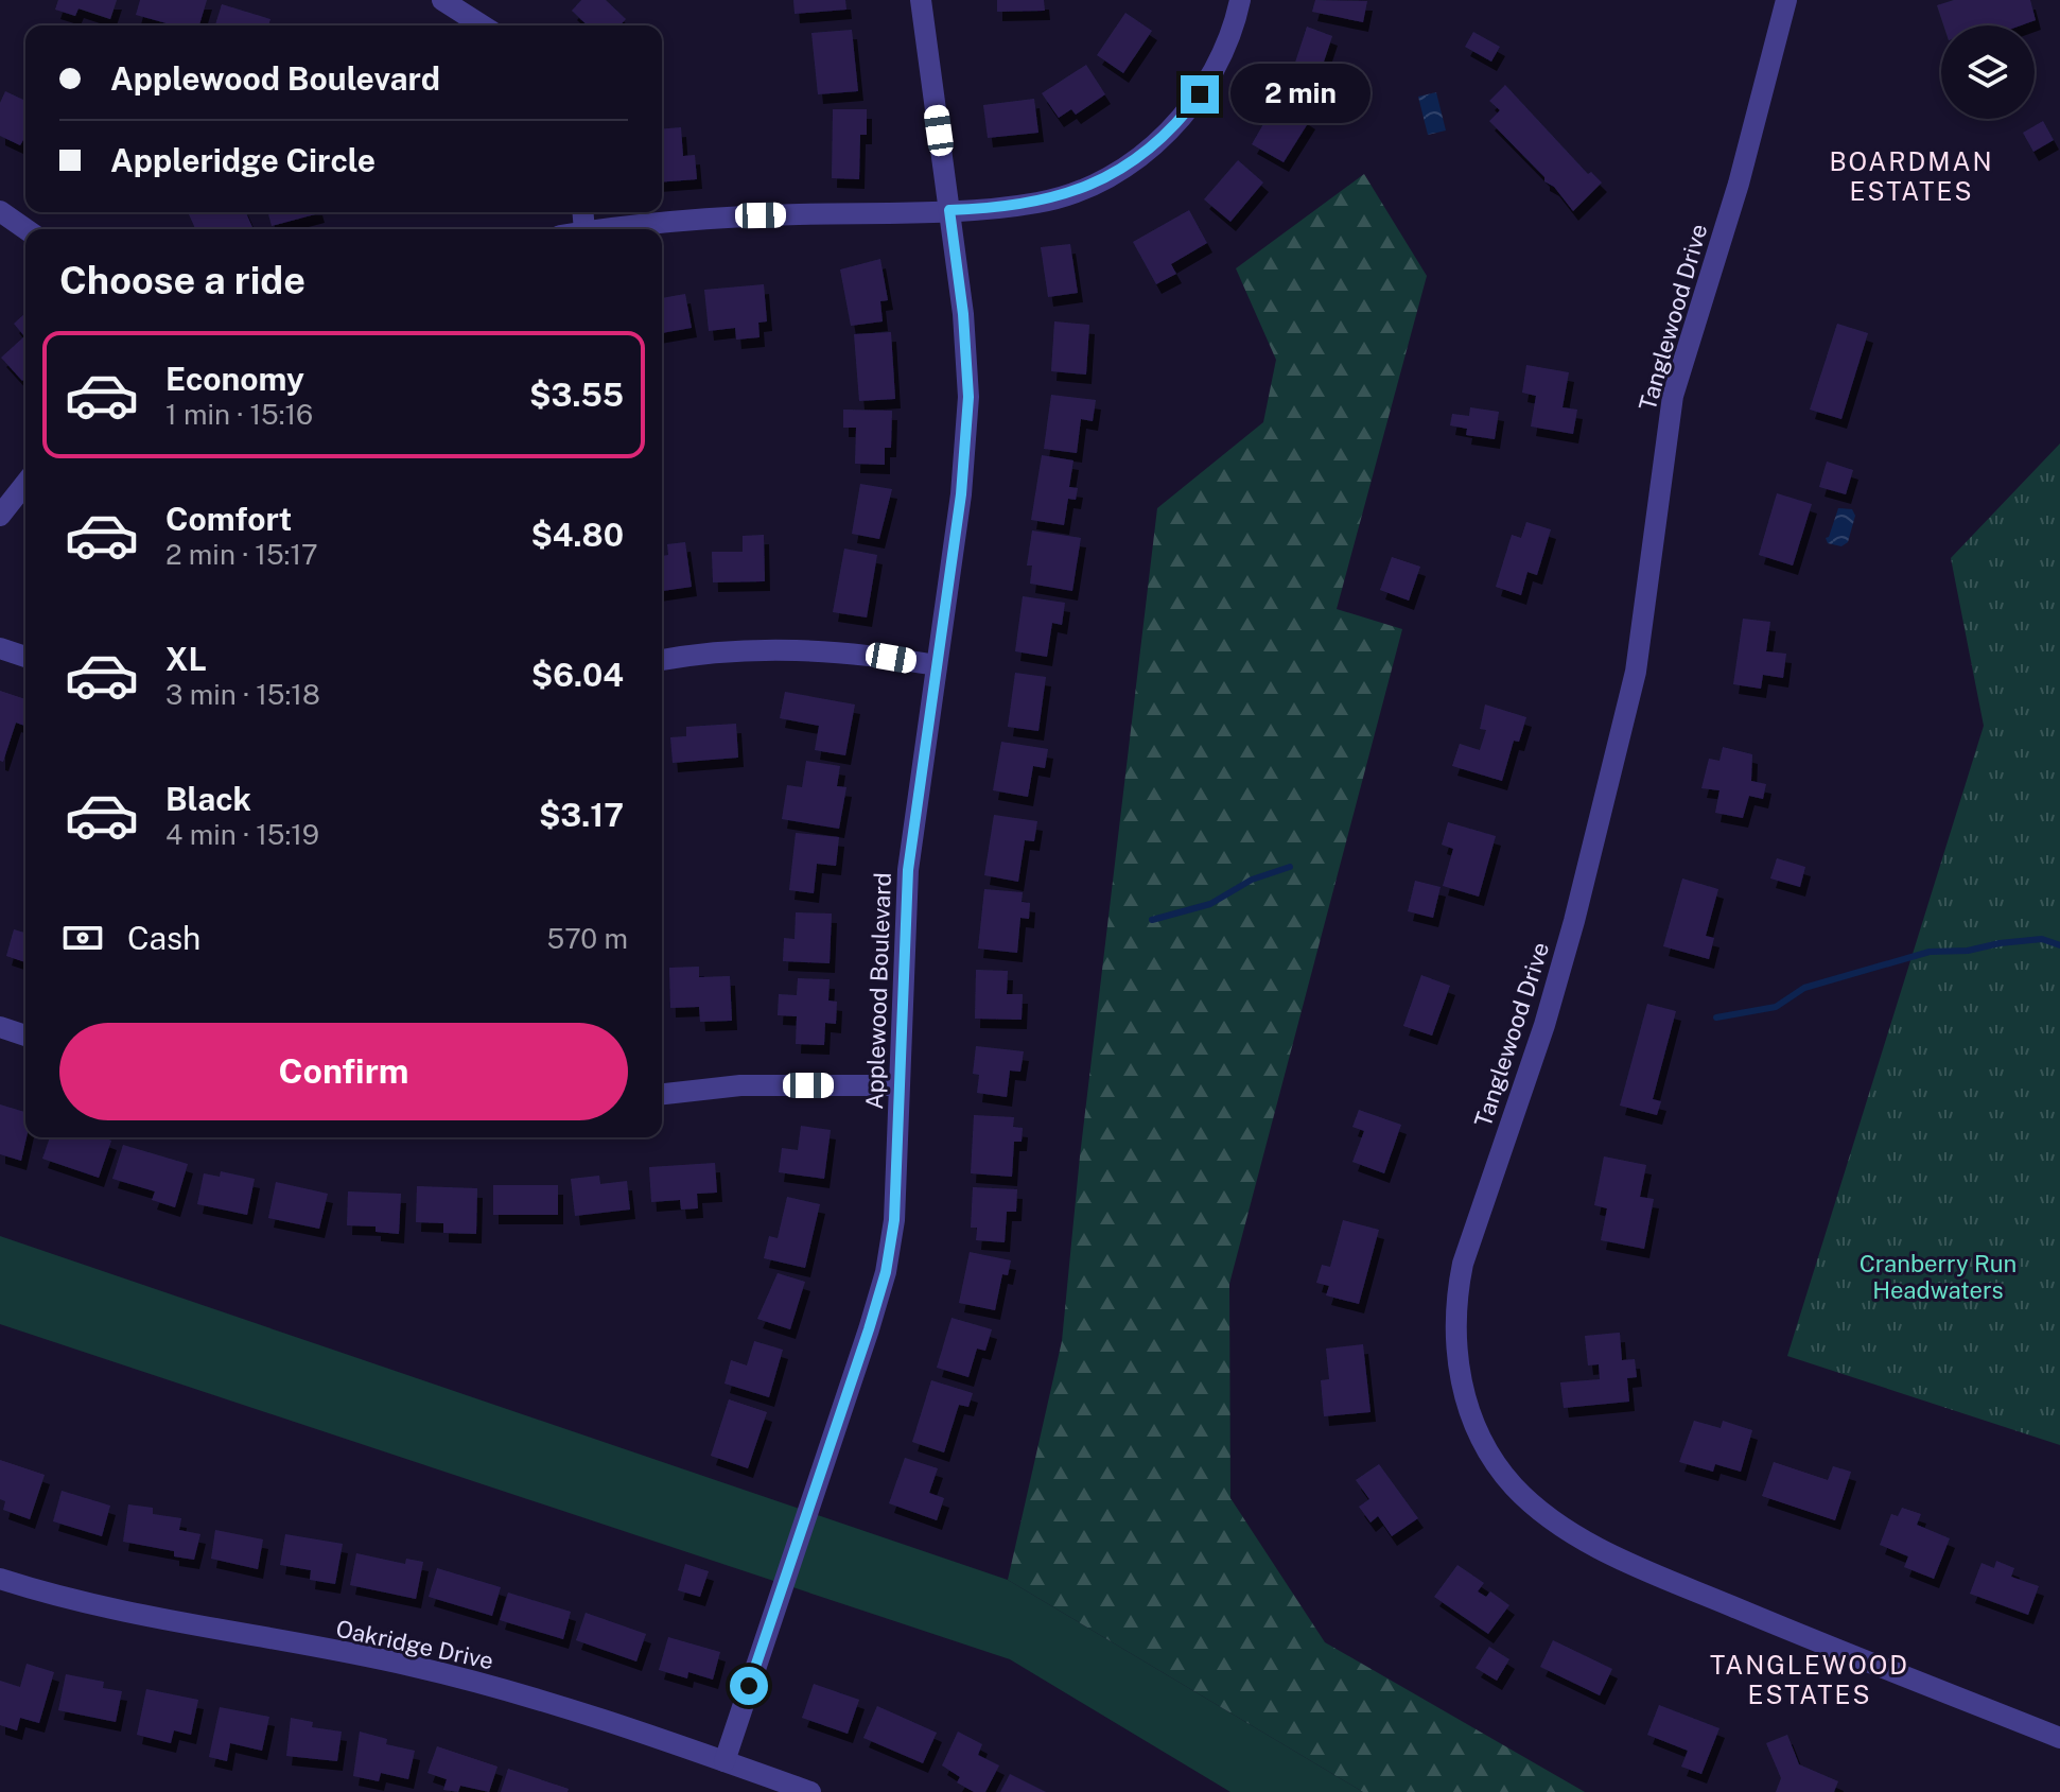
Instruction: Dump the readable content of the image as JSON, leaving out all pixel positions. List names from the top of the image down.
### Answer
{
  "streets": {
    "street": ["Tanglewood Drive", "Applewood Boulevard", "Oakridge Drive"]
  },
  "crossings": [
    ["Applewood Boulevard", "Oakridge Drive"]
  ],
  "districts": ["BOARDMAN ESTATES", "TANGLEWOOD ESTATES"],
  "parks": ["Cranberry Run Headwaters"],
  "page": {
    "banner": ["Applewood Boulevard", "Appleridge Circle"],
    "bubble": "2 min",
    "heading": "Choose a ride",
    "list": [
      {
        "name": "Economy",
        "note": "1 min · 15:16",
        "value": "$3.55"
      },
      {
        "name": "Comfort",
        "note": "2 min · 15:17",
        "value": "$4.80"
      },
      {
        "name": "XL",
        "note": "3 min · 15:18",
        "value": "$6.04"
      },
      {
        "name": "Black",
        "note": "4 min · 15:19",
        "value": "$3.17"
      }
    ],
    "pay": ["Cash", "570 m"],
    "buttons": "Confirm"
  }
}
